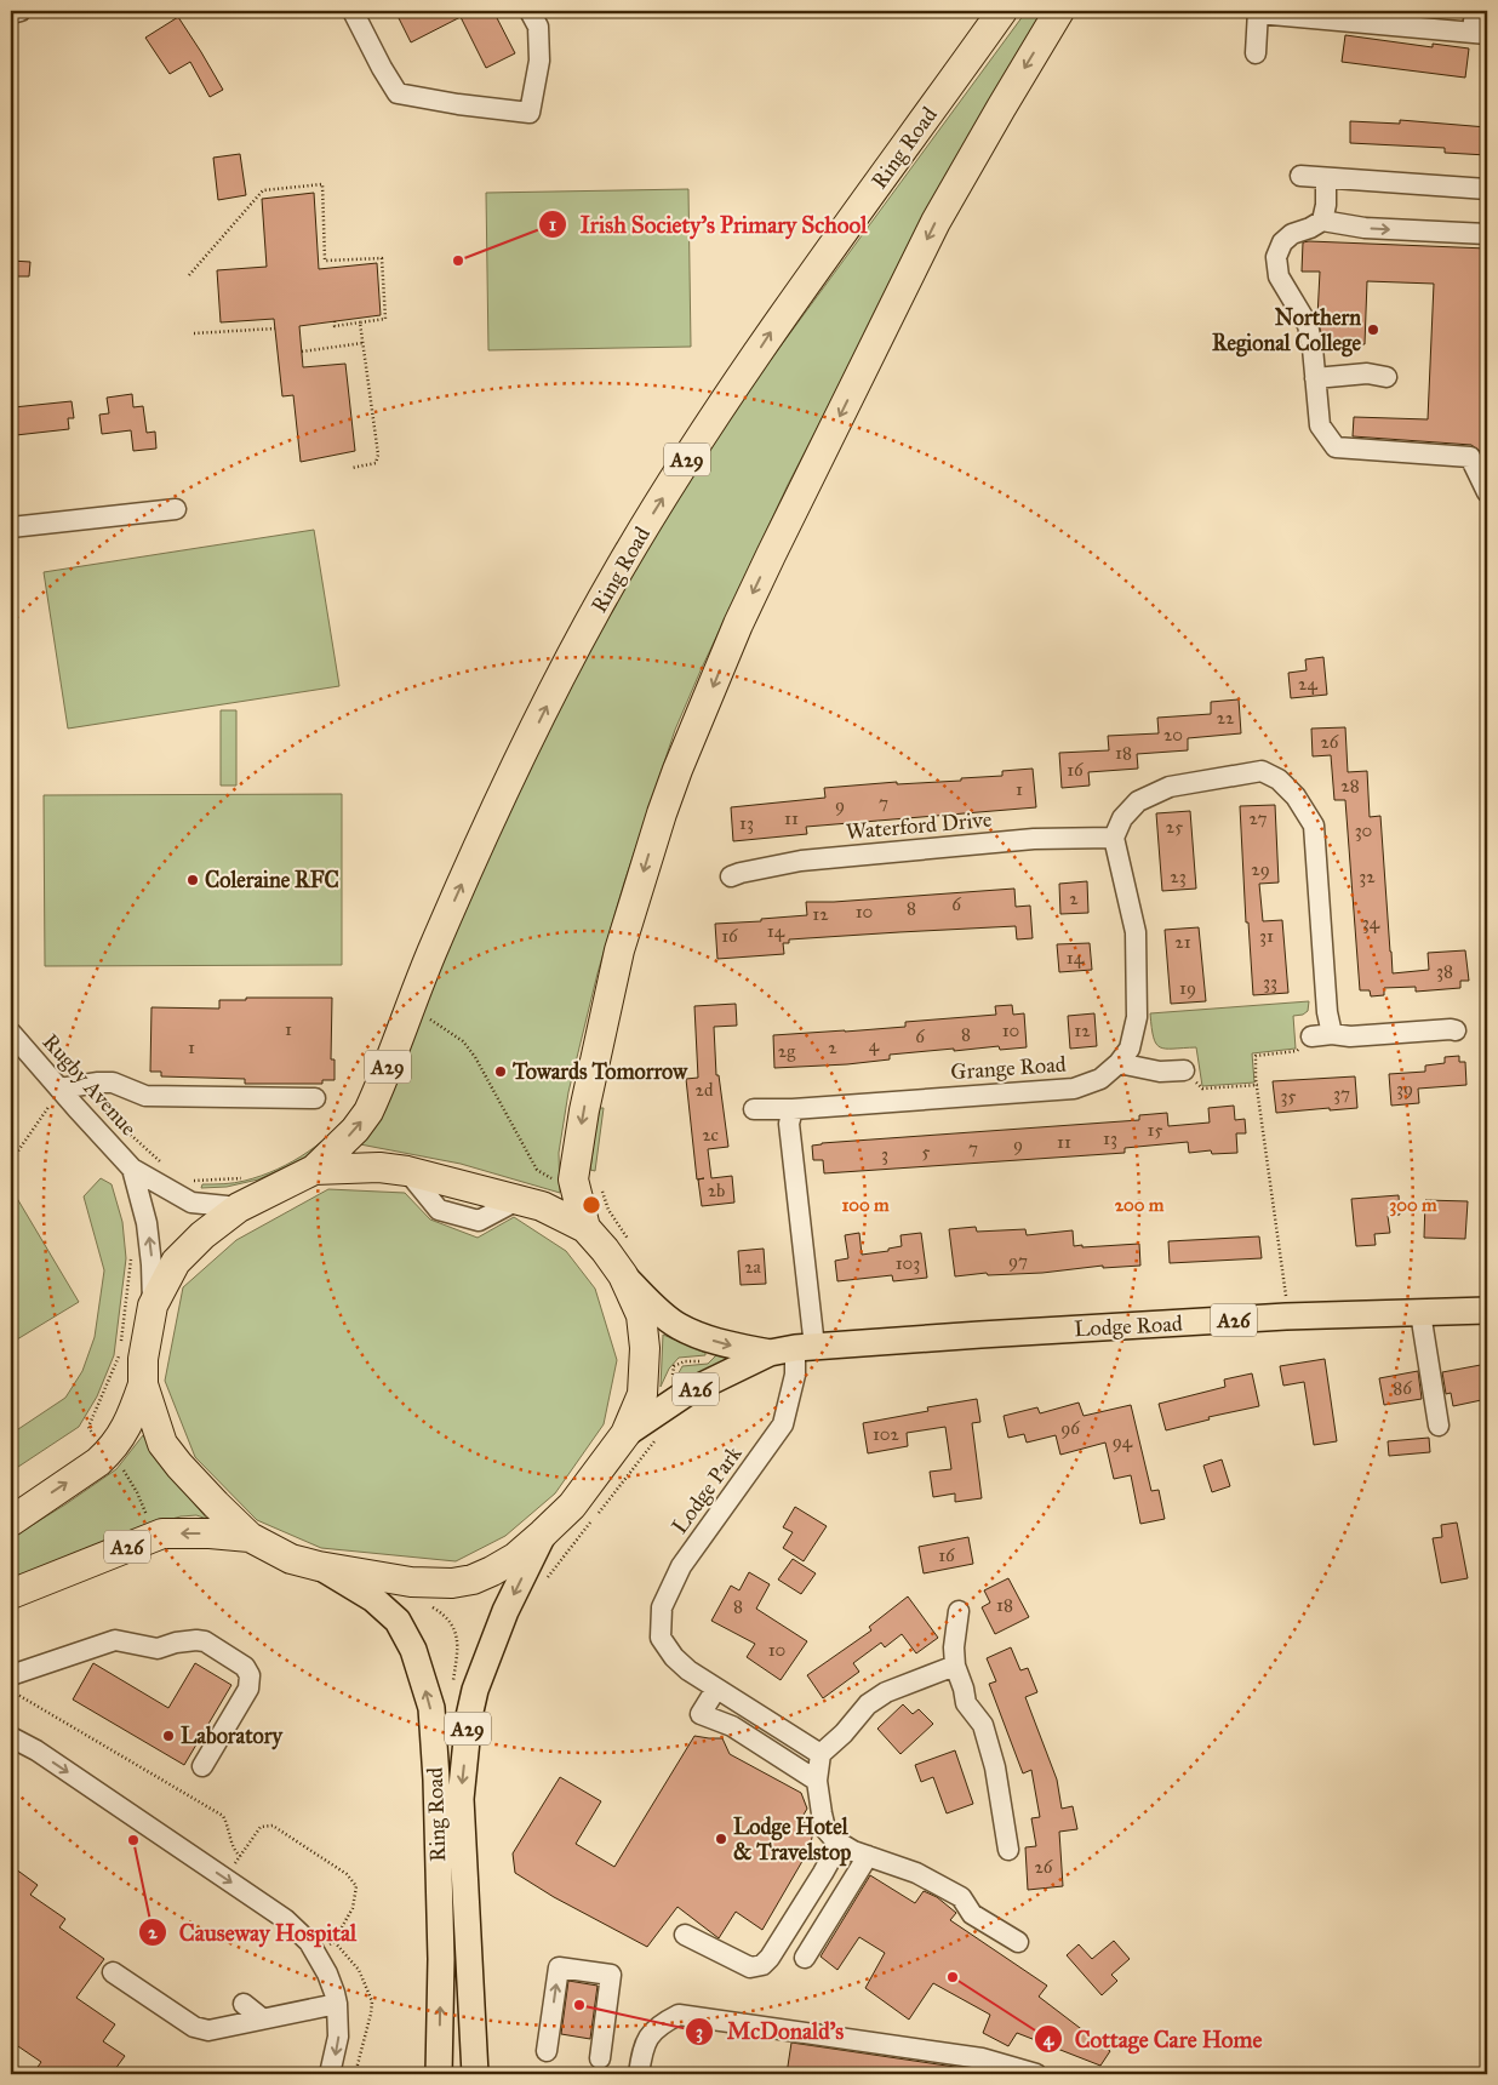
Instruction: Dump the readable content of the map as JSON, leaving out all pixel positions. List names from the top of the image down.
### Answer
{
  "streets": {
    "highway": ["Ring Road", "A29", "A26"],
    "main road": ["Lodge Road"],
    "street": [
      "Waterford Drive",
      "Grange Road",
      "Rugby Avenue",
      "Lodge Park"
    ]
  },
  "crossings": [
    ["Ring Road", "A29"],
    ["A29", "Rugby Avenue"],
    ["A29", "A26"],
    ["A29", "Lodge Road"],
    ["Waterford Drive", "Grange Road"],
    ["Lodge Road", "Lodge Park"]
  ],
  "places": [
    "Irish Society's Primary School",
    "Northern Regional College",
    "Coleraine RFC",
    "Towards Tomorrow",
    "Laboratory",
    "Lodge Hotel & Travelstop",
    "Causeway Hospital",
    "Cottage Care Home",
    "McDonald's"
  ],
  "house_numbers": [
    "24",
    "22",
    "20",
    "26",
    "18",
    "16",
    "28",
    "1",
    "7",
    "9",
    "11",
    "27",
    "13",
    "25",
    "30",
    "29",
    "23",
    "32",
    "2",
    "6",
    "8",
    "10",
    "12",
    "34",
    "14",
    "16",
    "31",
    "21",
    "14",
    "38",
    "33",
    "19",
    "1",
    "10",
    "12",
    "8",
    "6",
    "4",
    "1",
    "2",
    "2g",
    "39",
    "2d",
    "37",
    "35",
    "15",
    "2c",
    "13",
    "11",
    "9",
    "7",
    "5",
    "3",
    "2b",
    "97",
    "103",
    "2a",
    "86",
    "96",
    "102",
    "94",
    "16",
    "18",
    "8",
    "10",
    "26"
  ],
  "rings": ["100 m", "200 m", "300 m"]
}
